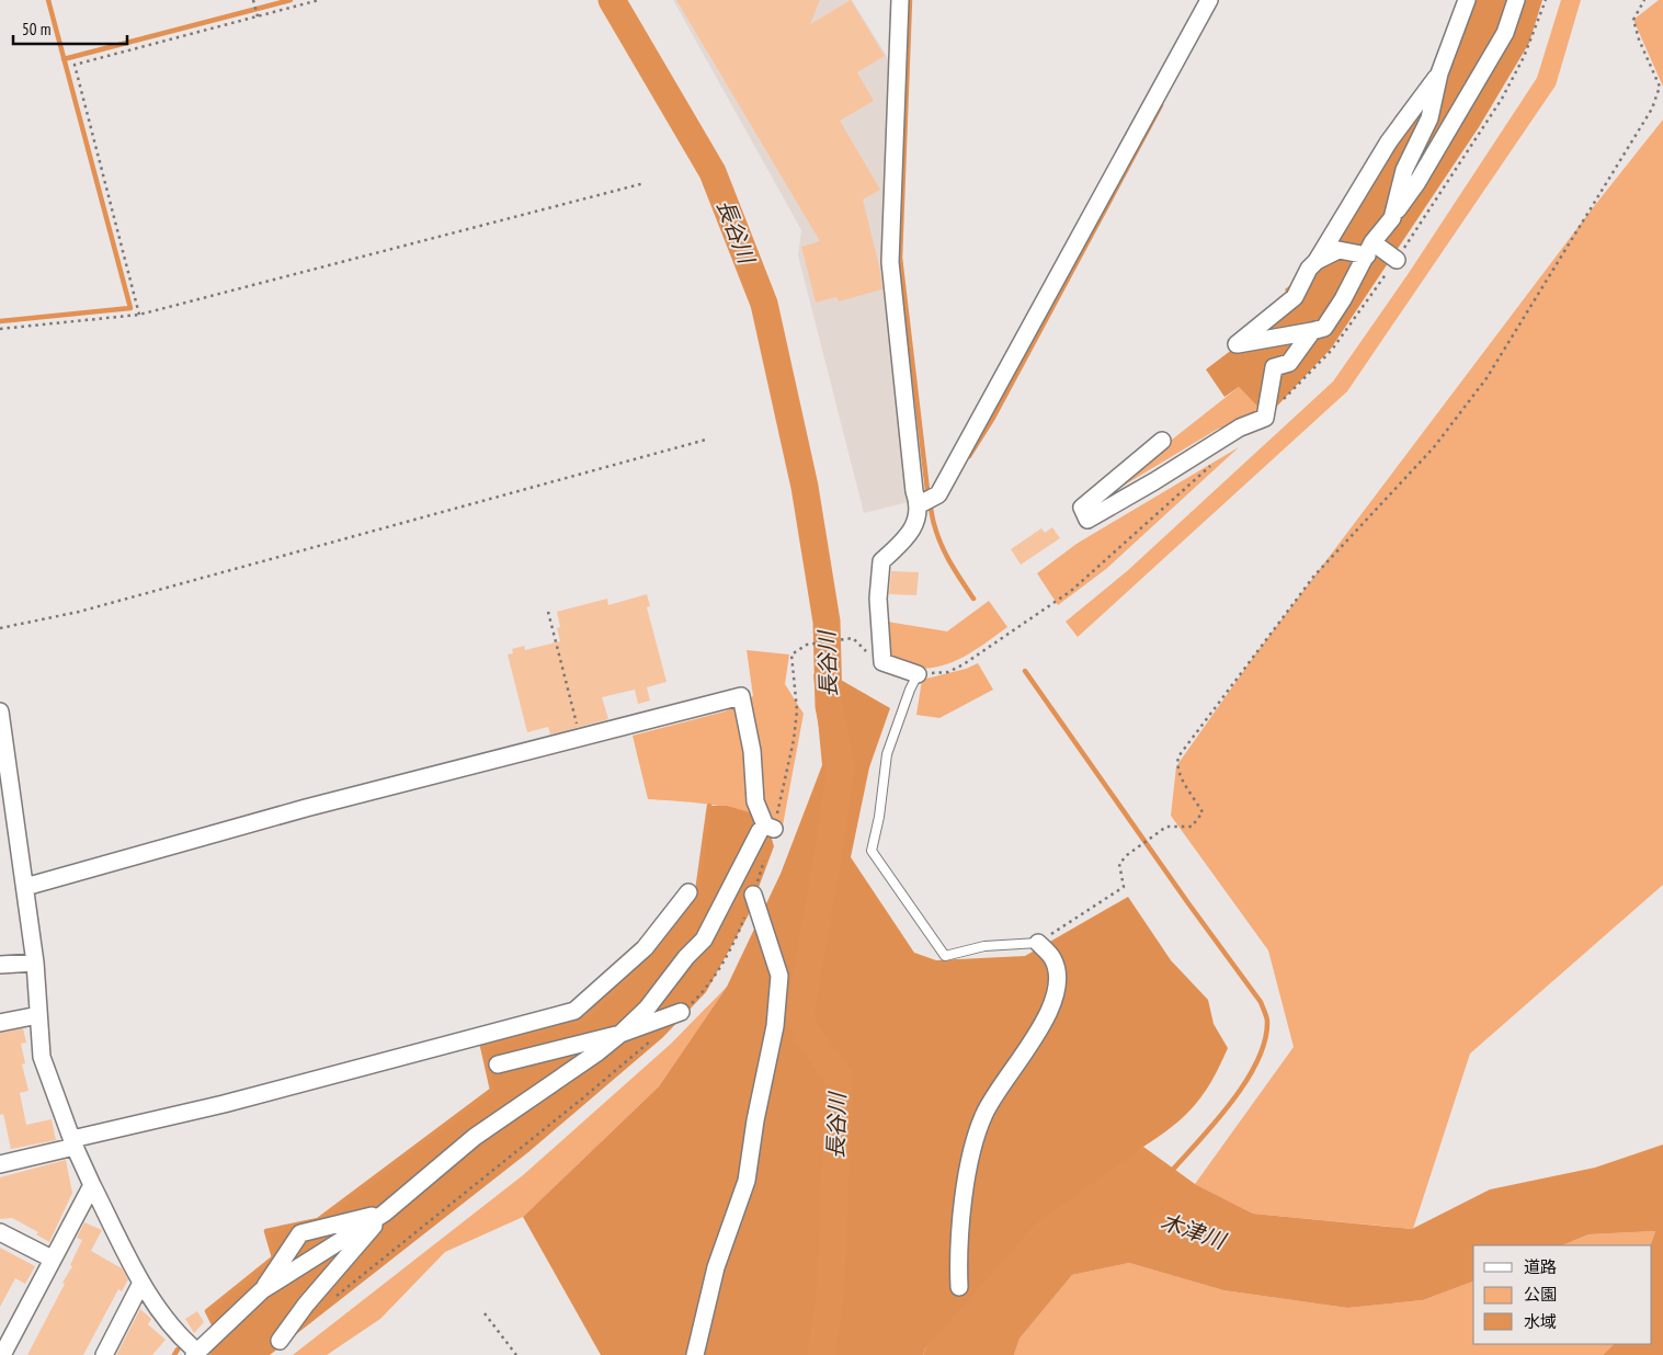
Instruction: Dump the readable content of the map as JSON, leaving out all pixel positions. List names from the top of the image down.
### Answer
{
  "water": ["長谷川", "木津川"],
  "legend": ["道路", "公園", "水域"],
  "scale_bar": "50 m"
}
